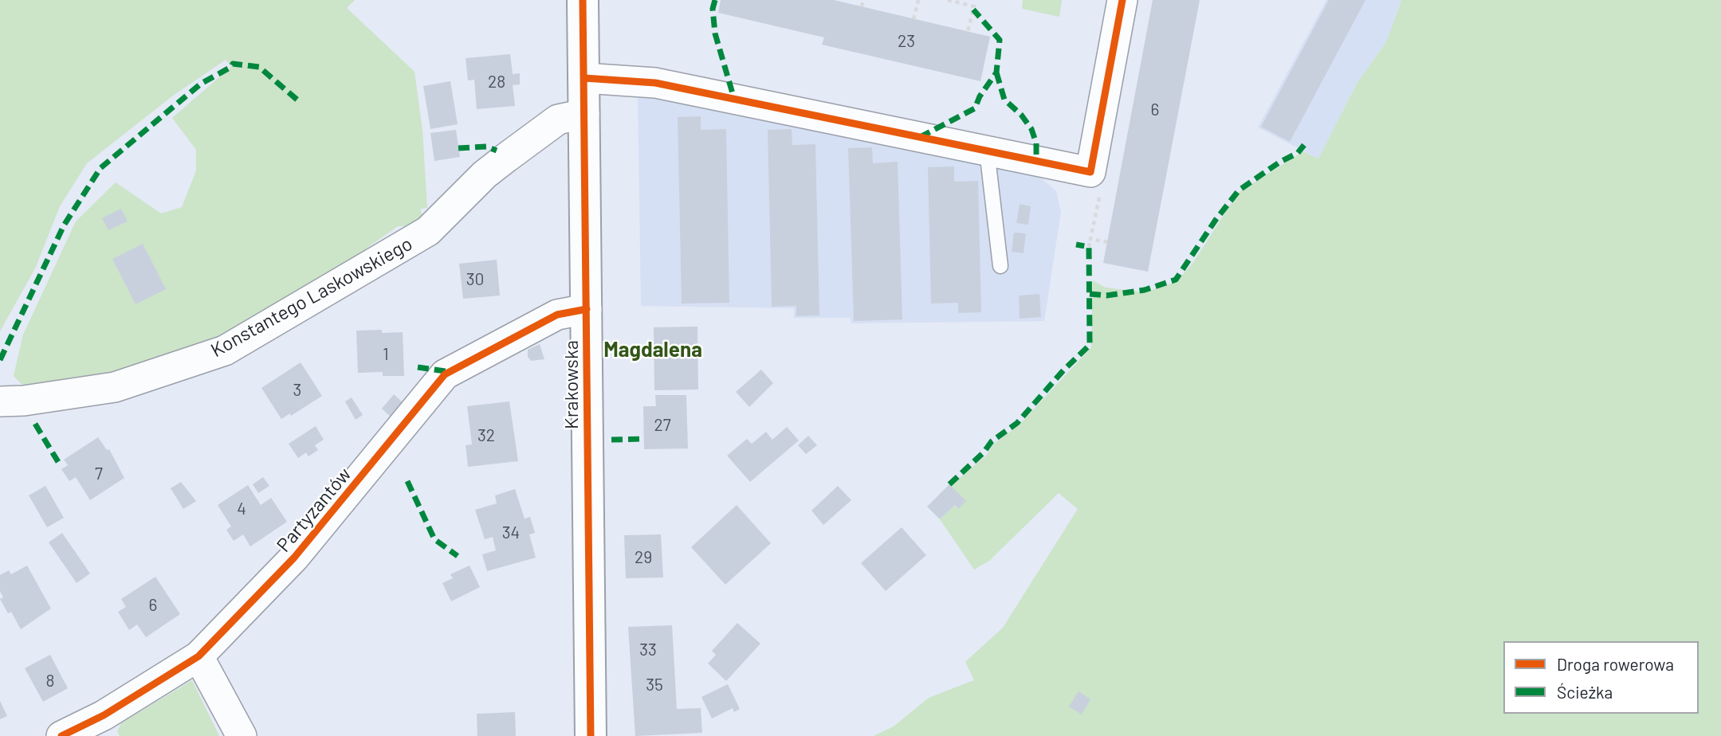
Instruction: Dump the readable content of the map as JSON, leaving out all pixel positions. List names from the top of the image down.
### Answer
{
  "streets": {
    "street": ["Konstantego Laskowskiego", "Krakowska", "Partyzantów"]
  },
  "crossings": [
    ["Konstantego Laskowskiego", "Krakowska"],
    ["Krakowska", "Partyzantów"]
  ],
  "districts": ["Magdalena"],
  "house_numbers": [
    "23",
    "28",
    "6",
    "30",
    "1",
    "3",
    "27",
    "32",
    "7",
    "4",
    "34",
    "29",
    "6",
    "33",
    "8",
    "35"
  ],
  "legend": ["Droga rowerowa", "Ścieżka"]
}
